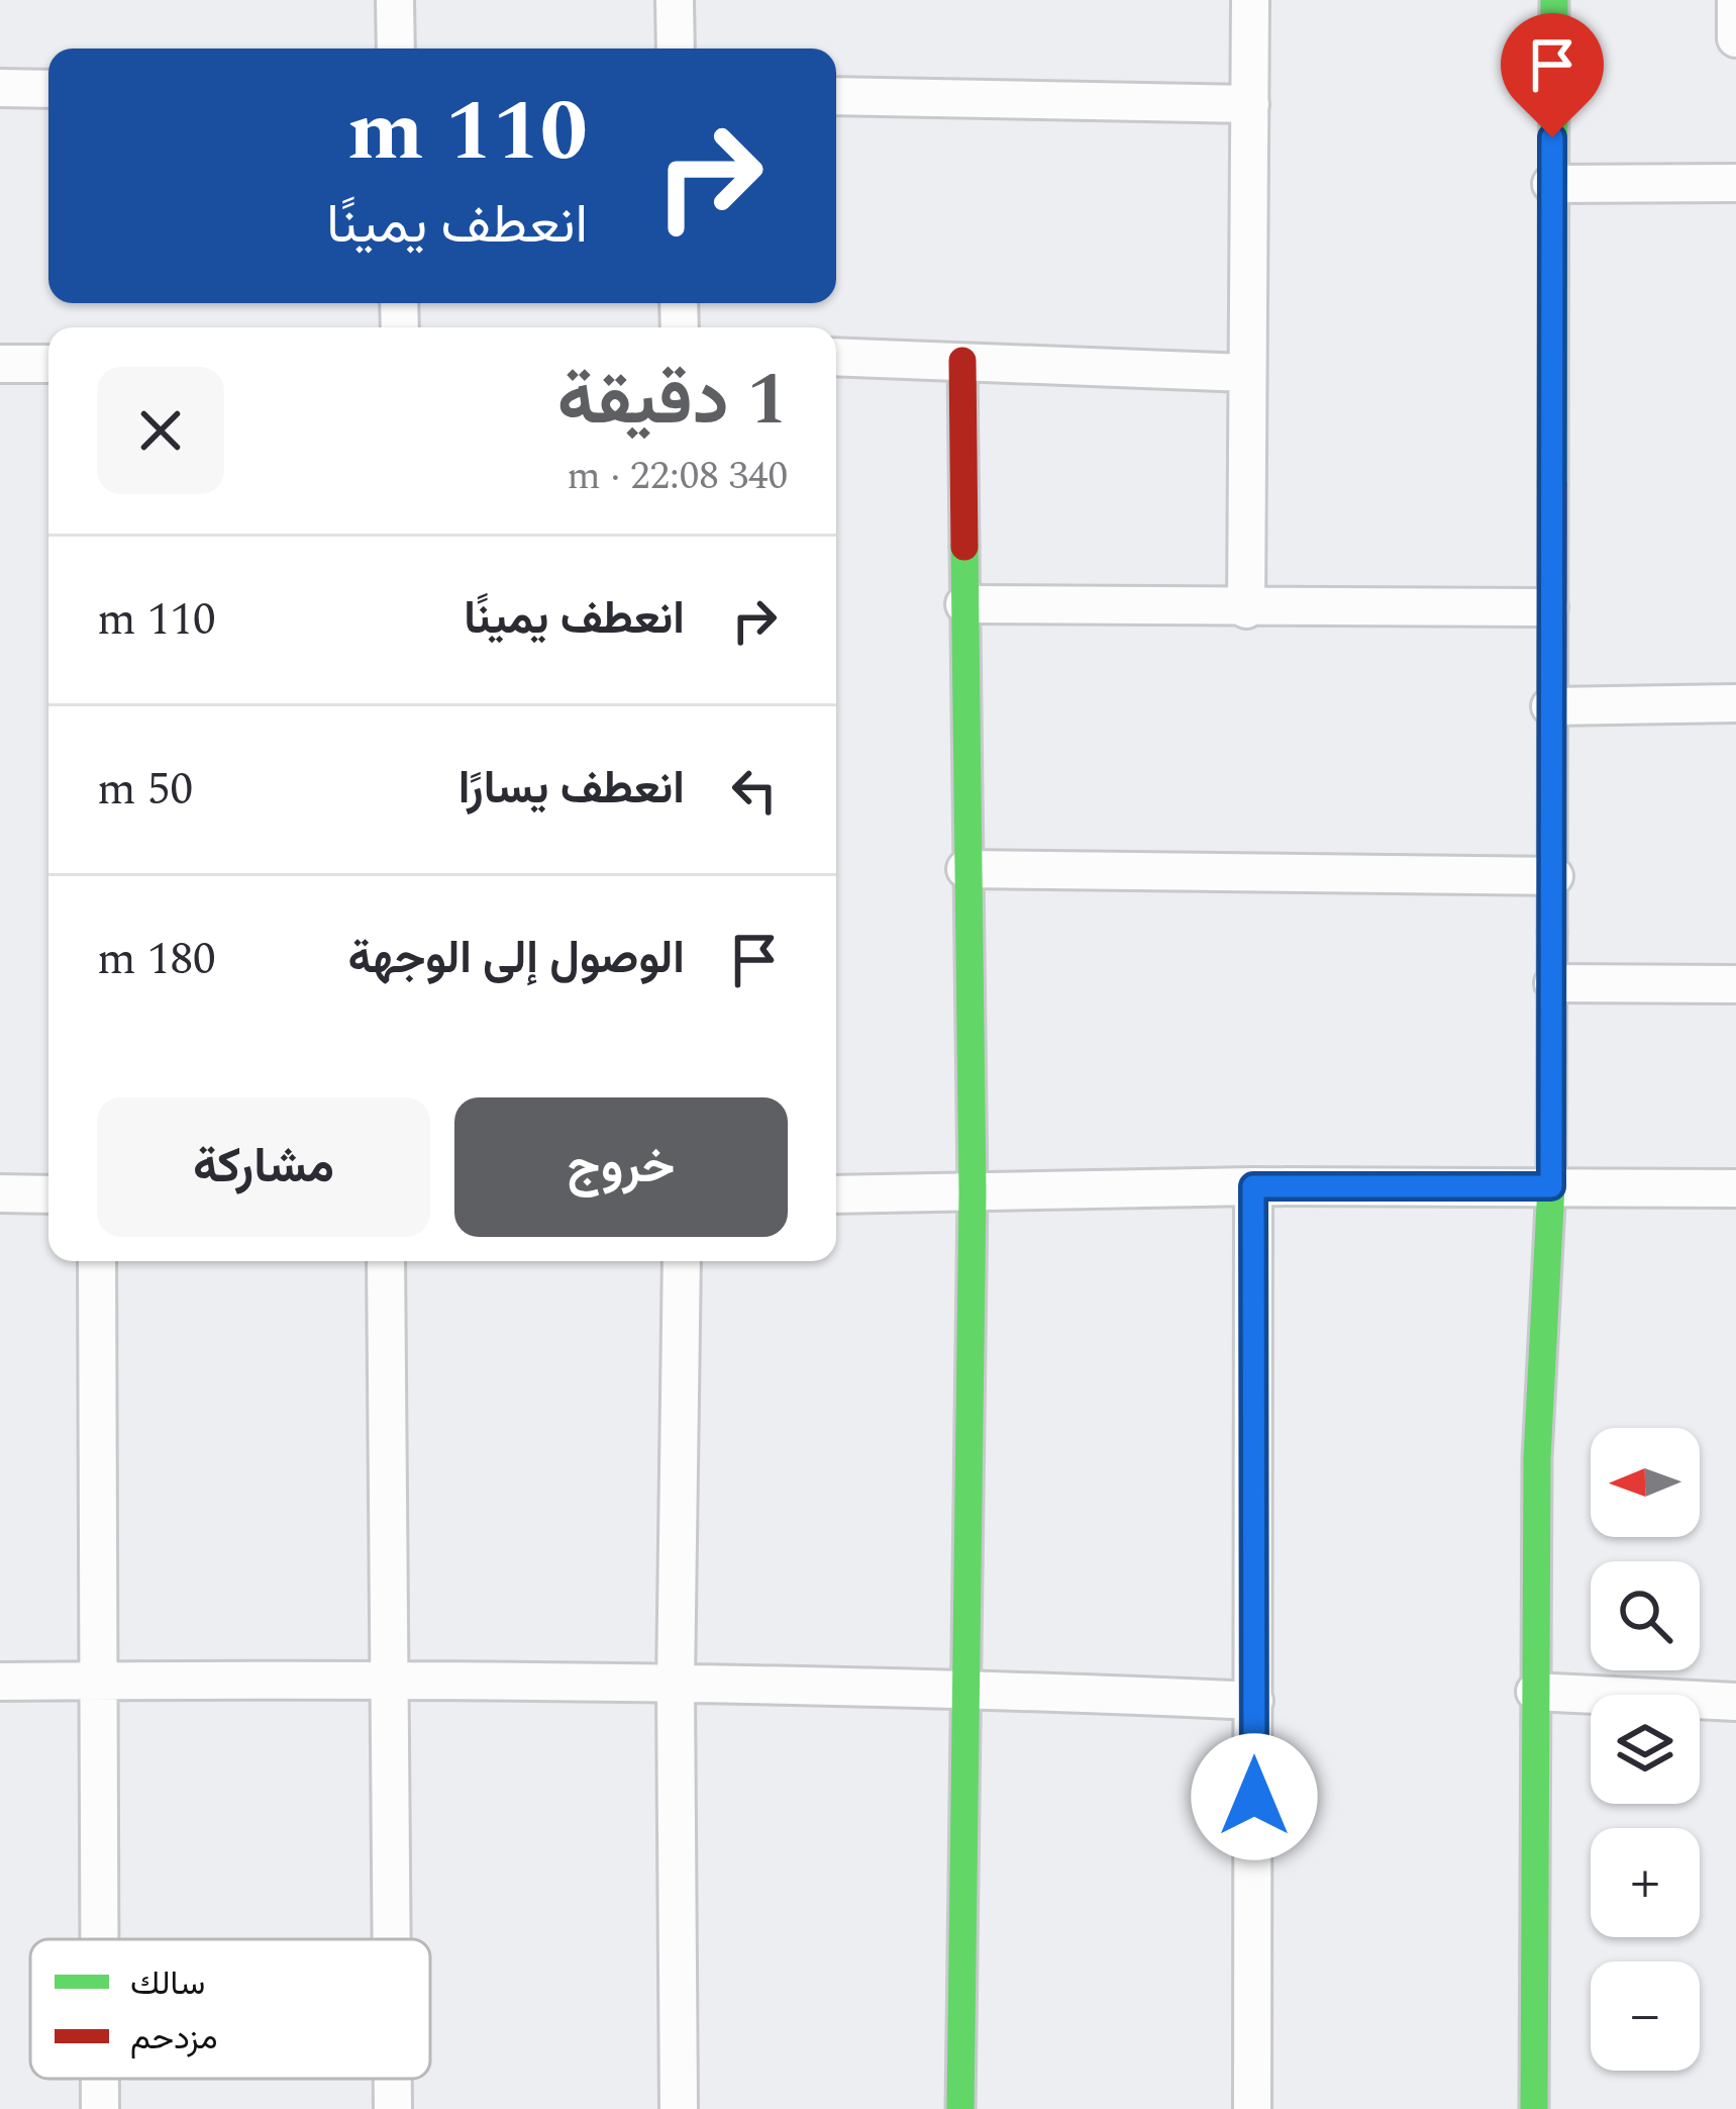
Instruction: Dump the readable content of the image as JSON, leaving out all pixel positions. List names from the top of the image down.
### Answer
{
  "legend": ["سالك", "مزدحم"],
  "north": "left",
  "page": {
    "turn": ["110 m", "انعطف يمينًا"],
    "heading": ["1 دقيقة", "340 m · 22:08"],
    "list": [
      {
        "name": "انعطف يمينًا",
        "value": "110 m"
      },
      {
        "name": "انعطف يسارًا",
        "value": "50 m"
      },
      {
        "name": "الوصول إلى الوجهة",
        "value": "180 m"
      }
    ],
    "buttons": ["خروج", "مشاركة"],
    "map_buttons": ["+", "−"]
  }
}
